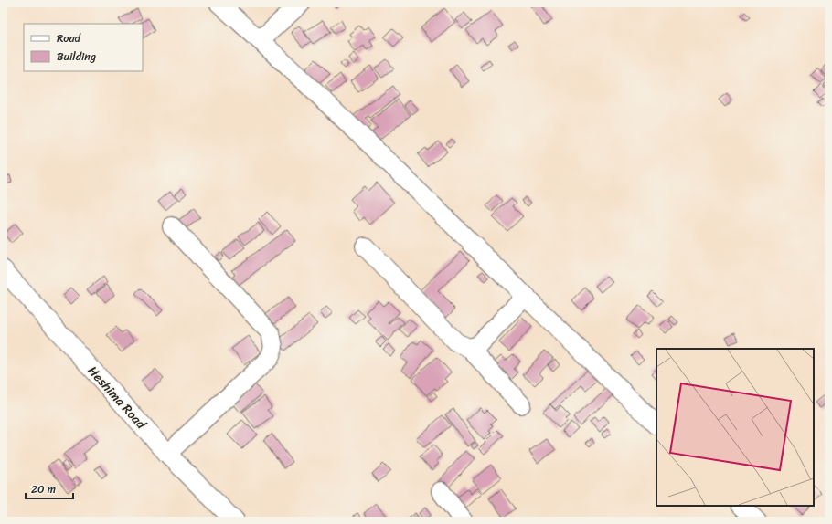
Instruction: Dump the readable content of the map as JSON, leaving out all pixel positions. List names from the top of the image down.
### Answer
{
  "streets": {
    "street": ["Heshima Road"]
  },
  "legend": ["Road", "Building"],
  "scale_bar": "20 m"
}
